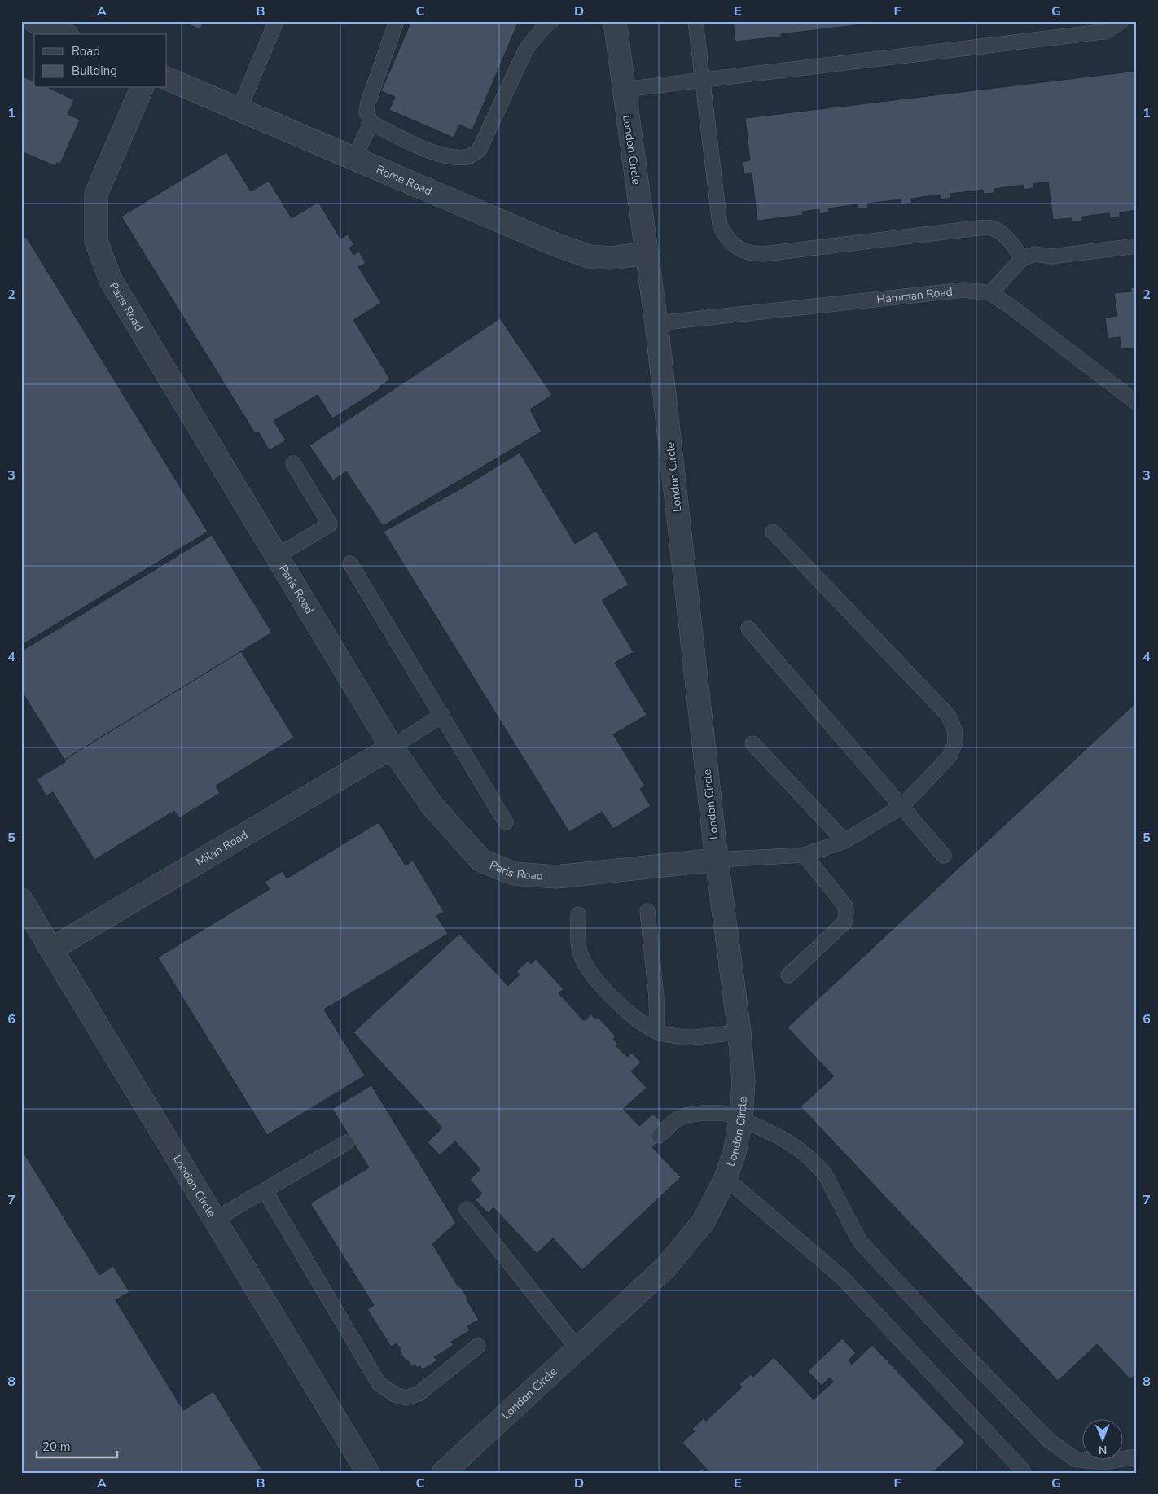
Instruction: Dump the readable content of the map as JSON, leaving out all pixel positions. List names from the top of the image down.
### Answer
{
  "streets": {
    "street": [
      "London Circle",
      "Rome Road",
      "Paris Road",
      "Milan Road"
    ],
    "lane": ["Hamman Road"]
  },
  "crossings": [
    ["London Circle", "Rome Road"],
    ["London Circle", "Hamman Road"],
    ["London Circle", "Paris Road"],
    ["London Circle", "Milan Road"],
    ["Paris Road", "Milan Road"]
  ],
  "legend": ["Road", "Building"],
  "scale_bar": "20 m",
  "north": "bottom",
  "grid": {
    "columns": [
      "A",
      "B",
      "C",
      "D",
      "E",
      "F",
      "G"
    ],
    "rows": [
      "1",
      "2",
      "3",
      "4",
      "5",
      "6",
      "7",
      "8"
    ]
  }
}
